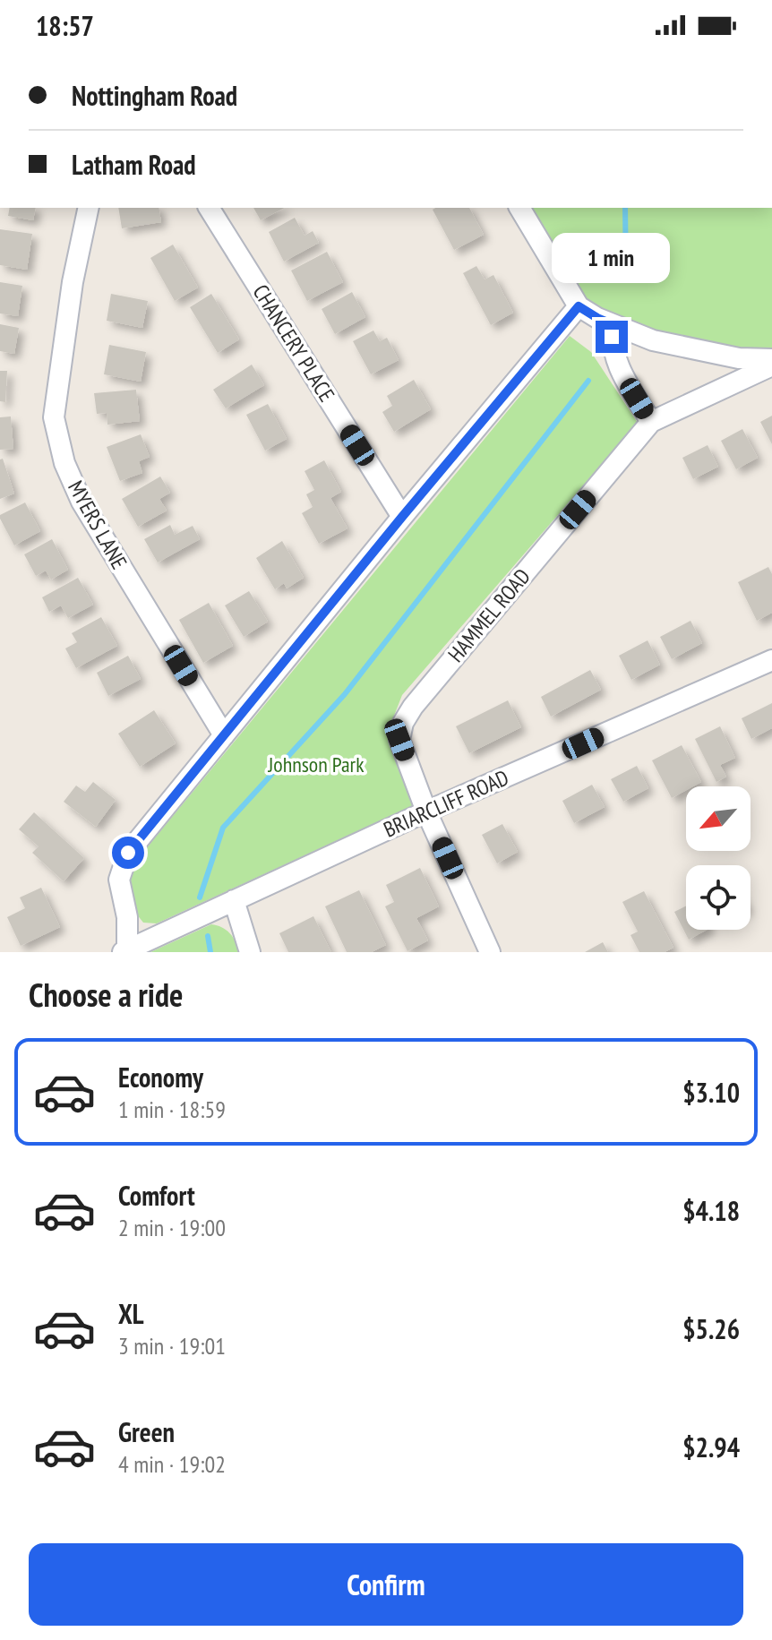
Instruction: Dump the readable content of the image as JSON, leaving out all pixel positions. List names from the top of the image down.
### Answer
{
  "streets": {
    "street": [
      "CHANCERY PLACE",
      "MYERS LANE",
      "HAMMEL ROAD",
      "BRIARCLIFF ROAD"
    ]
  },
  "crossings": [
    ["HAMMEL ROAD", "BRIARCLIFF ROAD"]
  ],
  "parks": ["Johnson Park"],
  "north": "bottom left",
  "page": {
    "status": "18:57",
    "banner": ["Nottingham Road", "Latham Road"],
    "bubble": "1 min",
    "heading": "Choose a ride",
    "list": [
      {
        "name": "Economy",
        "note": "1 min · 18:59",
        "value": "$3.10"
      },
      {
        "name": "Comfort",
        "note": "2 min · 19:00",
        "value": "$4.18"
      },
      {
        "name": "XL",
        "note": "3 min · 19:01",
        "value": "$5.26"
      },
      {
        "name": "Green",
        "note": "4 min · 19:02",
        "value": "$2.94"
      }
    ],
    "buttons": "Confirm"
  }
}
